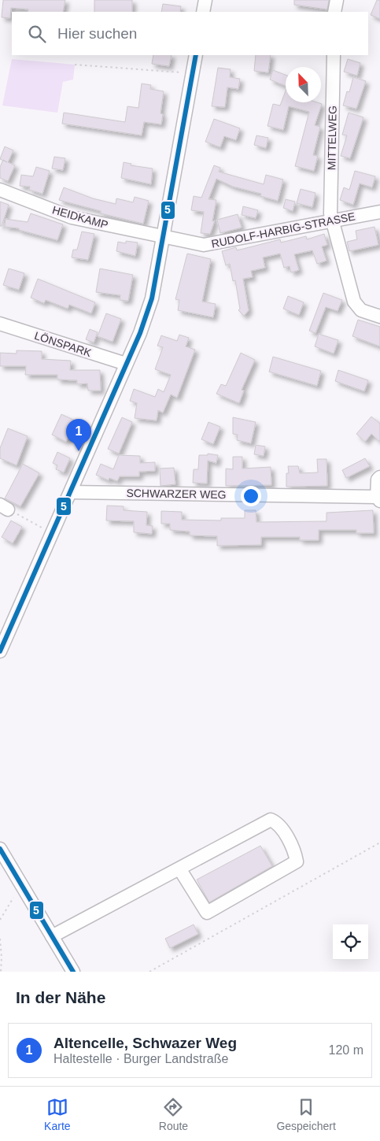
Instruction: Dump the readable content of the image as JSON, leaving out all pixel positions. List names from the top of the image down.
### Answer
{
  "streets": {
    "street": [
      "MITTELWEG",
      "HEIDKAMP",
      "RUDOLF-HARBIG-STRASSE",
      "LÖNSPARK",
      "SCHWARZER WEG"
    ]
  },
  "crossings": [
    ["MITTELWEG", "RUDOLF-HARBIG-STRASSE"],
    ["HEIDKAMP", "RUDOLF-HARBIG-STRASSE"]
  ],
  "lines": ["transit line 5"],
  "north": "top left",
  "page": {
    "search": "Hier suchen",
    "pins": "1",
    "heading": "In der Nähe",
    "list": [
      {
        "mark": "1",
        "name": "Altencelle, Schwazer Weg",
        "note": "Haltestelle · Burger Landstraße",
        "value": "120 m"
      }
    ],
    "nav": ["Karte", "Route", "Gespeichert"]
  }
}
